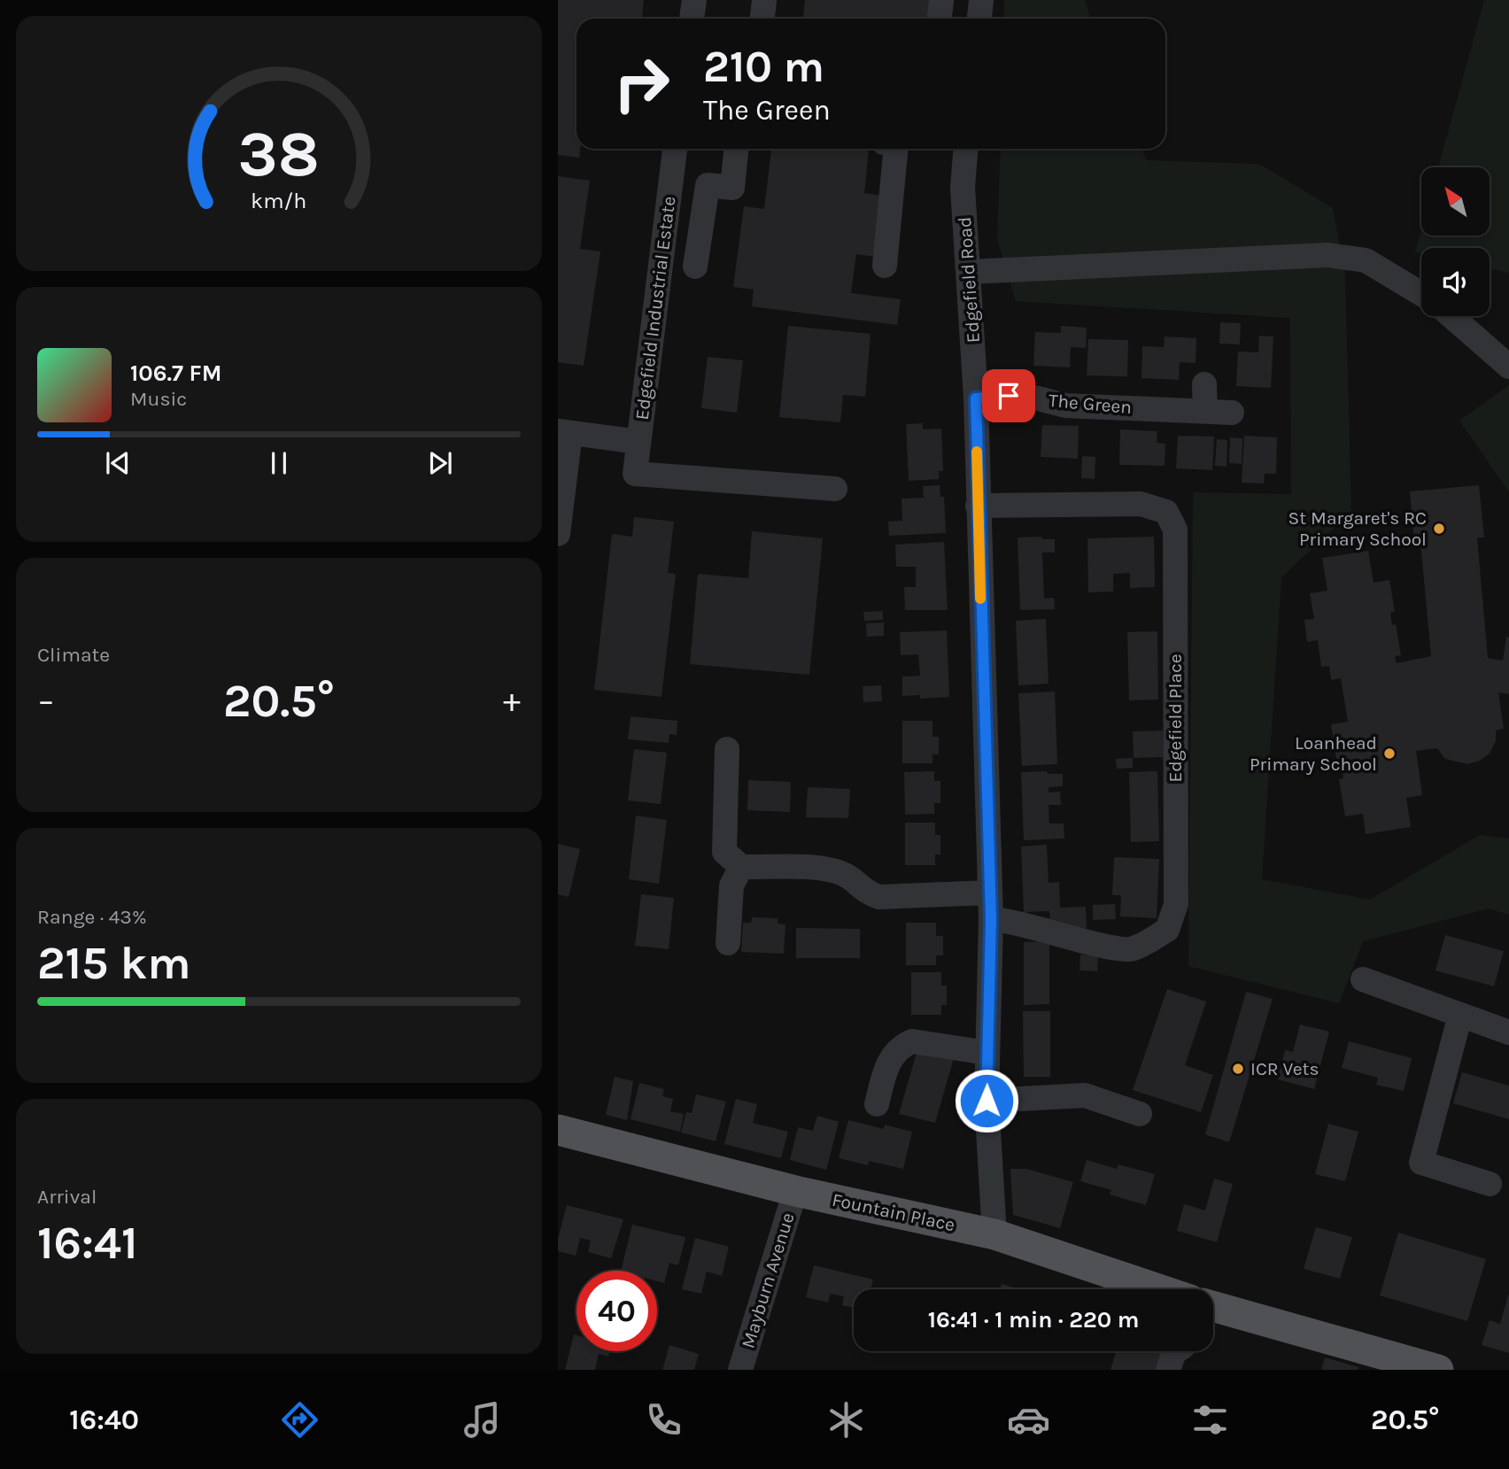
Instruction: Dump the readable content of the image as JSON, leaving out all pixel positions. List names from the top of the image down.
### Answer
{
  "streets": {
    "main road": ["Fountain Place"],
    "street": [
      "Edgefield Road",
      "Edgefield Industrial Estate",
      "The Green",
      "Edgefield Place",
      "Mayburn Avenue"
    ]
  },
  "crossings": [
    ["Edgefield Road", "The Green"],
    ["Edgefield Road", "Edgefield Place"],
    ["Edgefield Road", "Fountain Place"],
    ["Fountain Place", "Mayburn Avenue"]
  ],
  "places": ["St Margaret's RC Primary School", "Loanhead Primary School", "ICR Vets"],
  "north": "top left",
  "page": {
    "turn": ["210 m", "The Green"],
    "song": ["106.7 FM", "Music"],
    "tile": [
      "Climate",
      ["Range · 43%", "215 km"],
      ["Arrival", "16:41"]
    ],
    "heat": ["−", "20.5°", "+"],
    "limit": "40",
    "trip": "16:41 · 1 min · 220 m",
    "tabs": ["16:40", "20.5°"],
    "gauge": ["38", "km/h"]
  }
}
